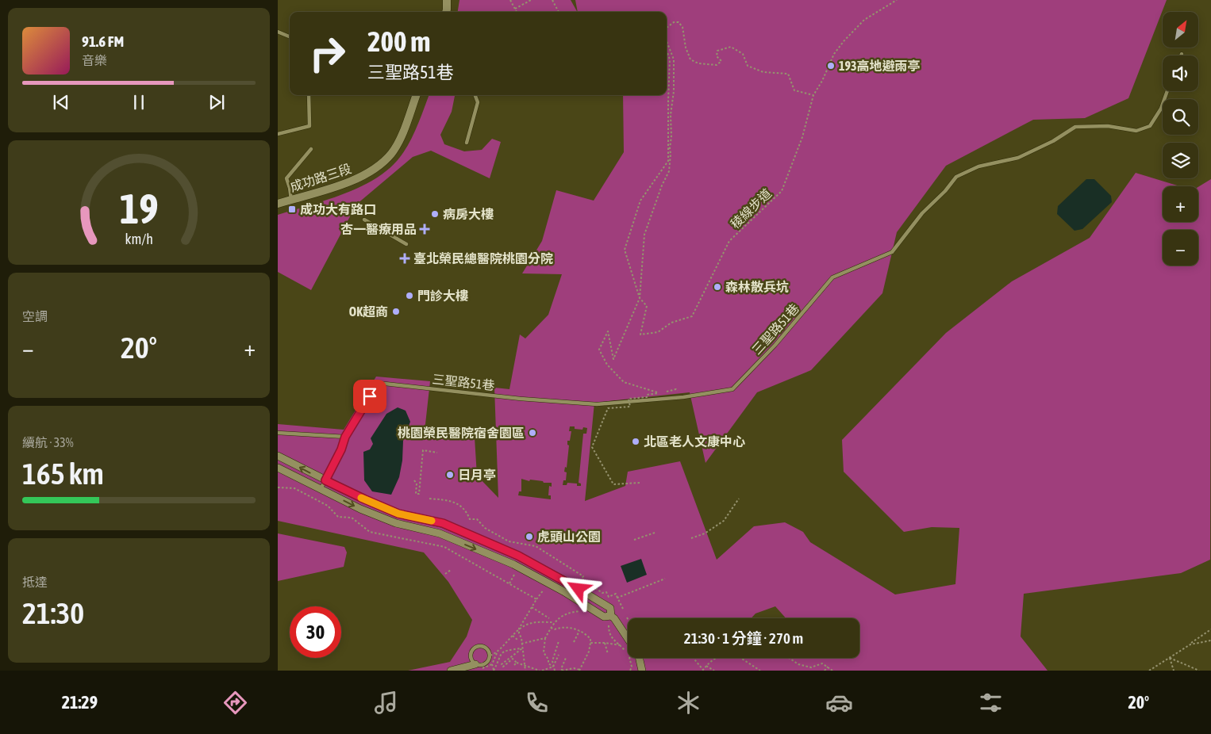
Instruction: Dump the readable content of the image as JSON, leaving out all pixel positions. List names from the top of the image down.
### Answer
{
  "streets": {
    "street": ["成功路三段"],
    "lane": ["三聖路51巷"],
    "path": ["稜線步道"]
  },
  "places": {
    "other": [
      "193高地避雨亭",
      "病房大樓",
      "森林散兵坑",
      "門診大樓",
      "OK超商",
      "桃園榮民醫院宿舍園區",
      "北區老人文康中心",
      "日月亭",
      "虎頭山公園"
    ],
    "transit": ["成功大有路口"],
    "health": ["杏一醫療用品", "臺北榮民總醫院桃園分院"]
  },
  "north": "top right",
  "page": {
    "map_buttons": ["+", "−"],
    "turn": ["200 m", "三聖路51巷"],
    "song": ["91.6 FM", "音樂"],
    "tile": [
      "空調",
      ["續航 · 33%", "165 km"],
      ["抵達", "21:30"]
    ],
    "heat": ["−", "20°", "+"],
    "limit": "30",
    "trip": "21:30 · 1 分鐘 · 270 m",
    "tabs": ["21:29", "20°"],
    "gauge": ["19", "km/h"]
  }
}
